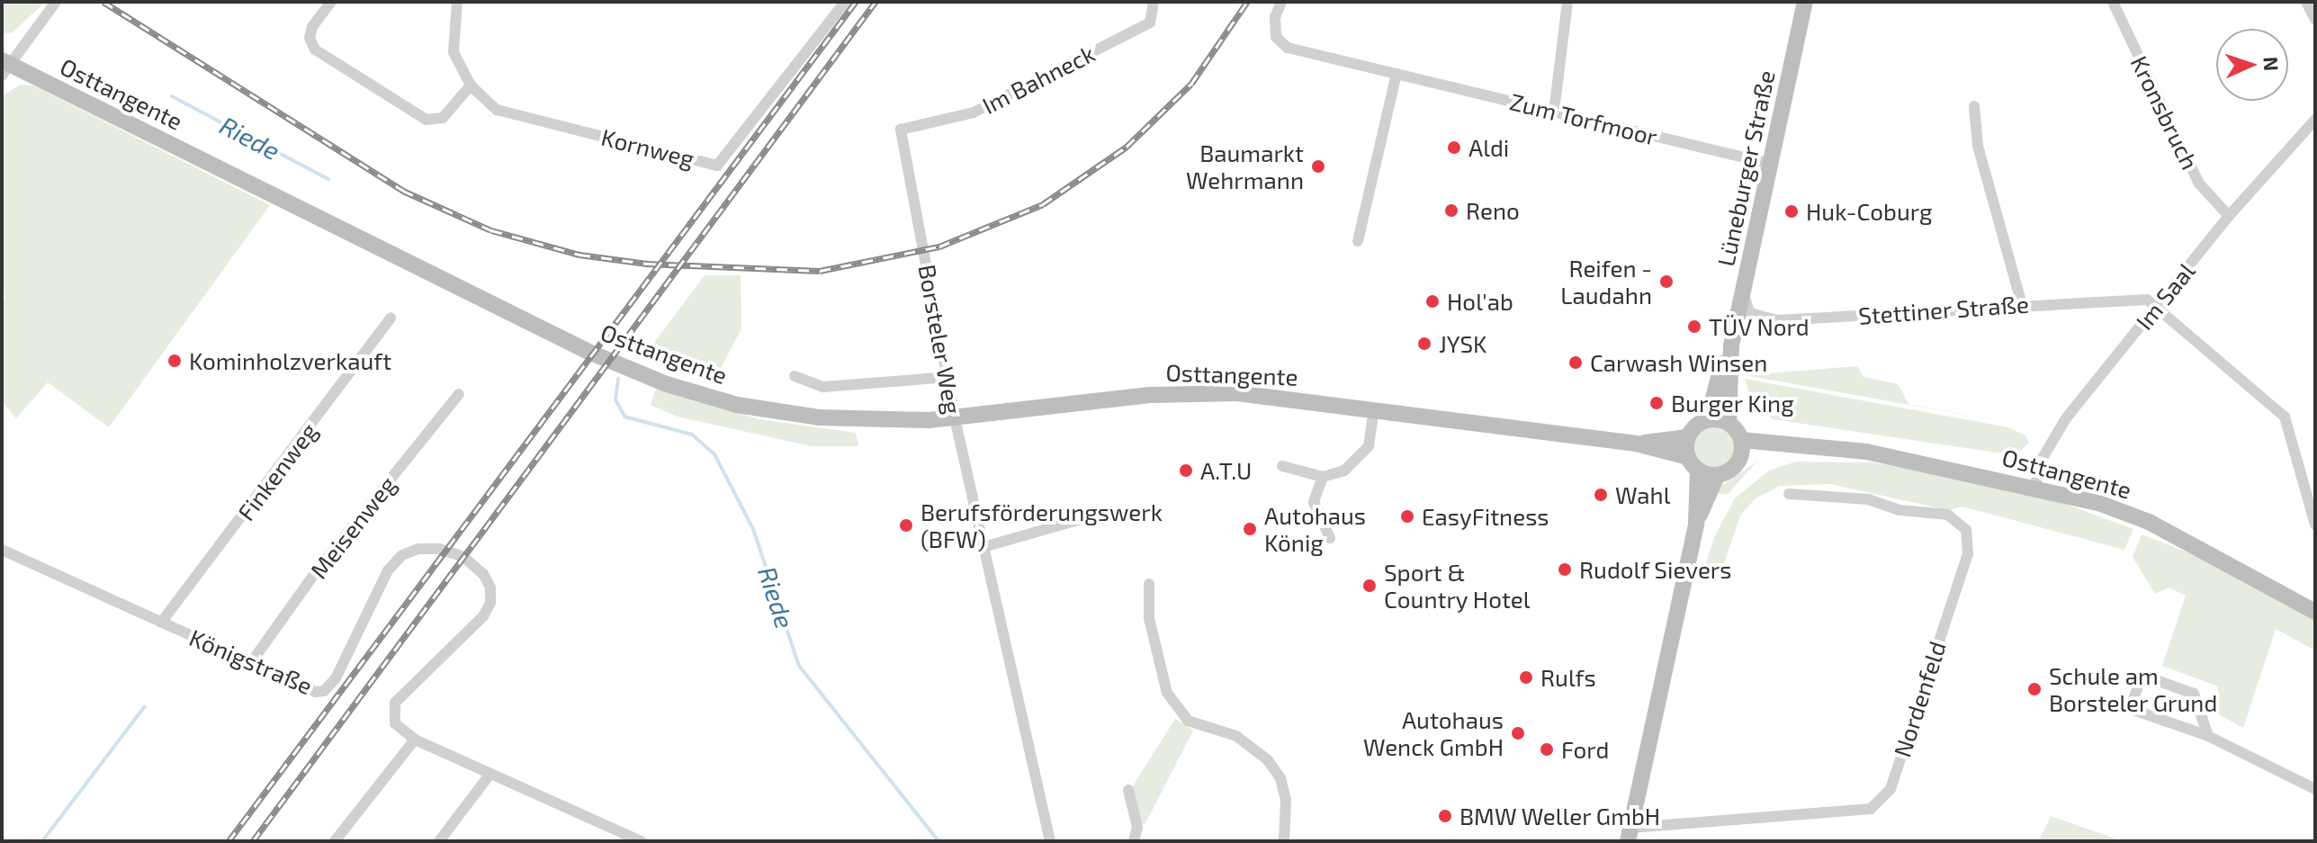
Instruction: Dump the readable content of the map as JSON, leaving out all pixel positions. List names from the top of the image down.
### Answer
{
  "streets": {
    "main road": ["Osttangente", "Lüneburger Straße"],
    "street": [
      "Im Bahneck",
      "Kronsbruch",
      "Zum Torfmoor",
      "Kornweg",
      "Im Saal",
      "Stettiner Straße",
      "Borsteler Weg",
      "Finkenweg",
      "Meisenweg",
      "Königstraße",
      "Nordenfeld"
    ]
  },
  "crossings": [
    ["Im Bahneck", "Borsteler Weg"],
    ["Osttangente", "Lüneburger Straße"],
    ["Osttangente", "Im Saal"],
    ["Osttangente", "Borsteler Weg"],
    ["Kronsbruch", "Im Saal"],
    ["Zum Torfmoor", "Lüneburger Straße"],
    ["Lüneburger Straße", "Stettiner Straße"],
    ["Im Saal", "Stettiner Straße"],
    ["Finkenweg", "Königstraße"],
    ["Meisenweg", "Königstraße"]
  ],
  "water": ["Riede"],
  "places": [
    "Aldi",
    "Baumarkt Wehrmann",
    "Reno",
    "Huk-Coburg",
    "Reifen - Laudahn",
    "Hol'ab",
    "TÜV Nord",
    "JYSK",
    "Kominholzverkauft",
    "Carwash Winsen",
    "Burger King",
    "A.T.U",
    "Wahl",
    "EasyFitness",
    "Berufsförderungswerk (BFW)",
    "Autohaus König",
    "Rudolf Sievers",
    "Sport & Country Hotel",
    "Rulfs",
    "Schule am Borsteler Grund",
    "Autohaus Wenck GmbH",
    "Ford",
    "BMW Weller GmbH"
  ],
  "north": "right"
}
